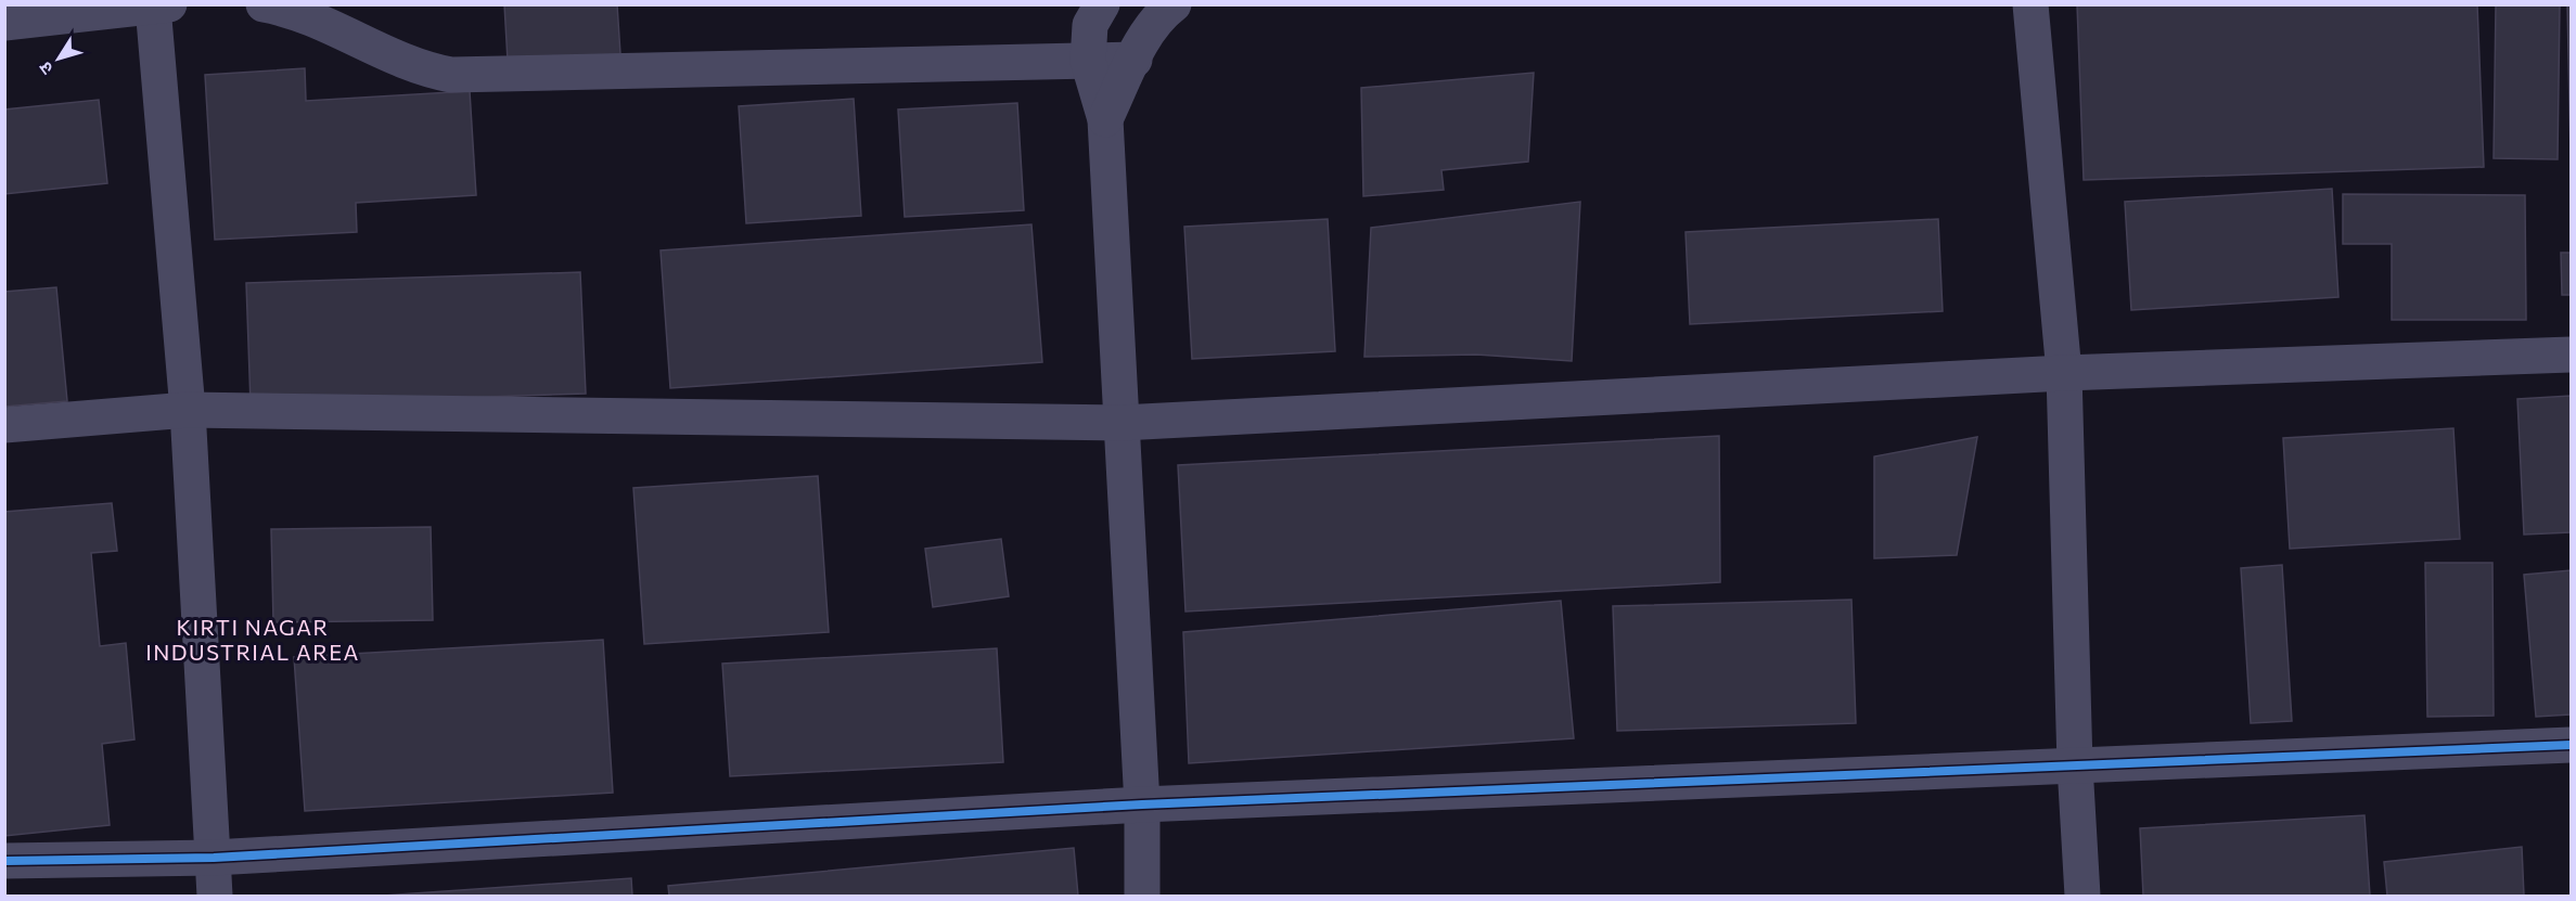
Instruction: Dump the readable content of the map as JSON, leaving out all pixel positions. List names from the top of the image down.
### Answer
{
  "districts": ["KIRTI NAGAR INDUSTRIAL AREA"],
  "north": "bottom left"
}
